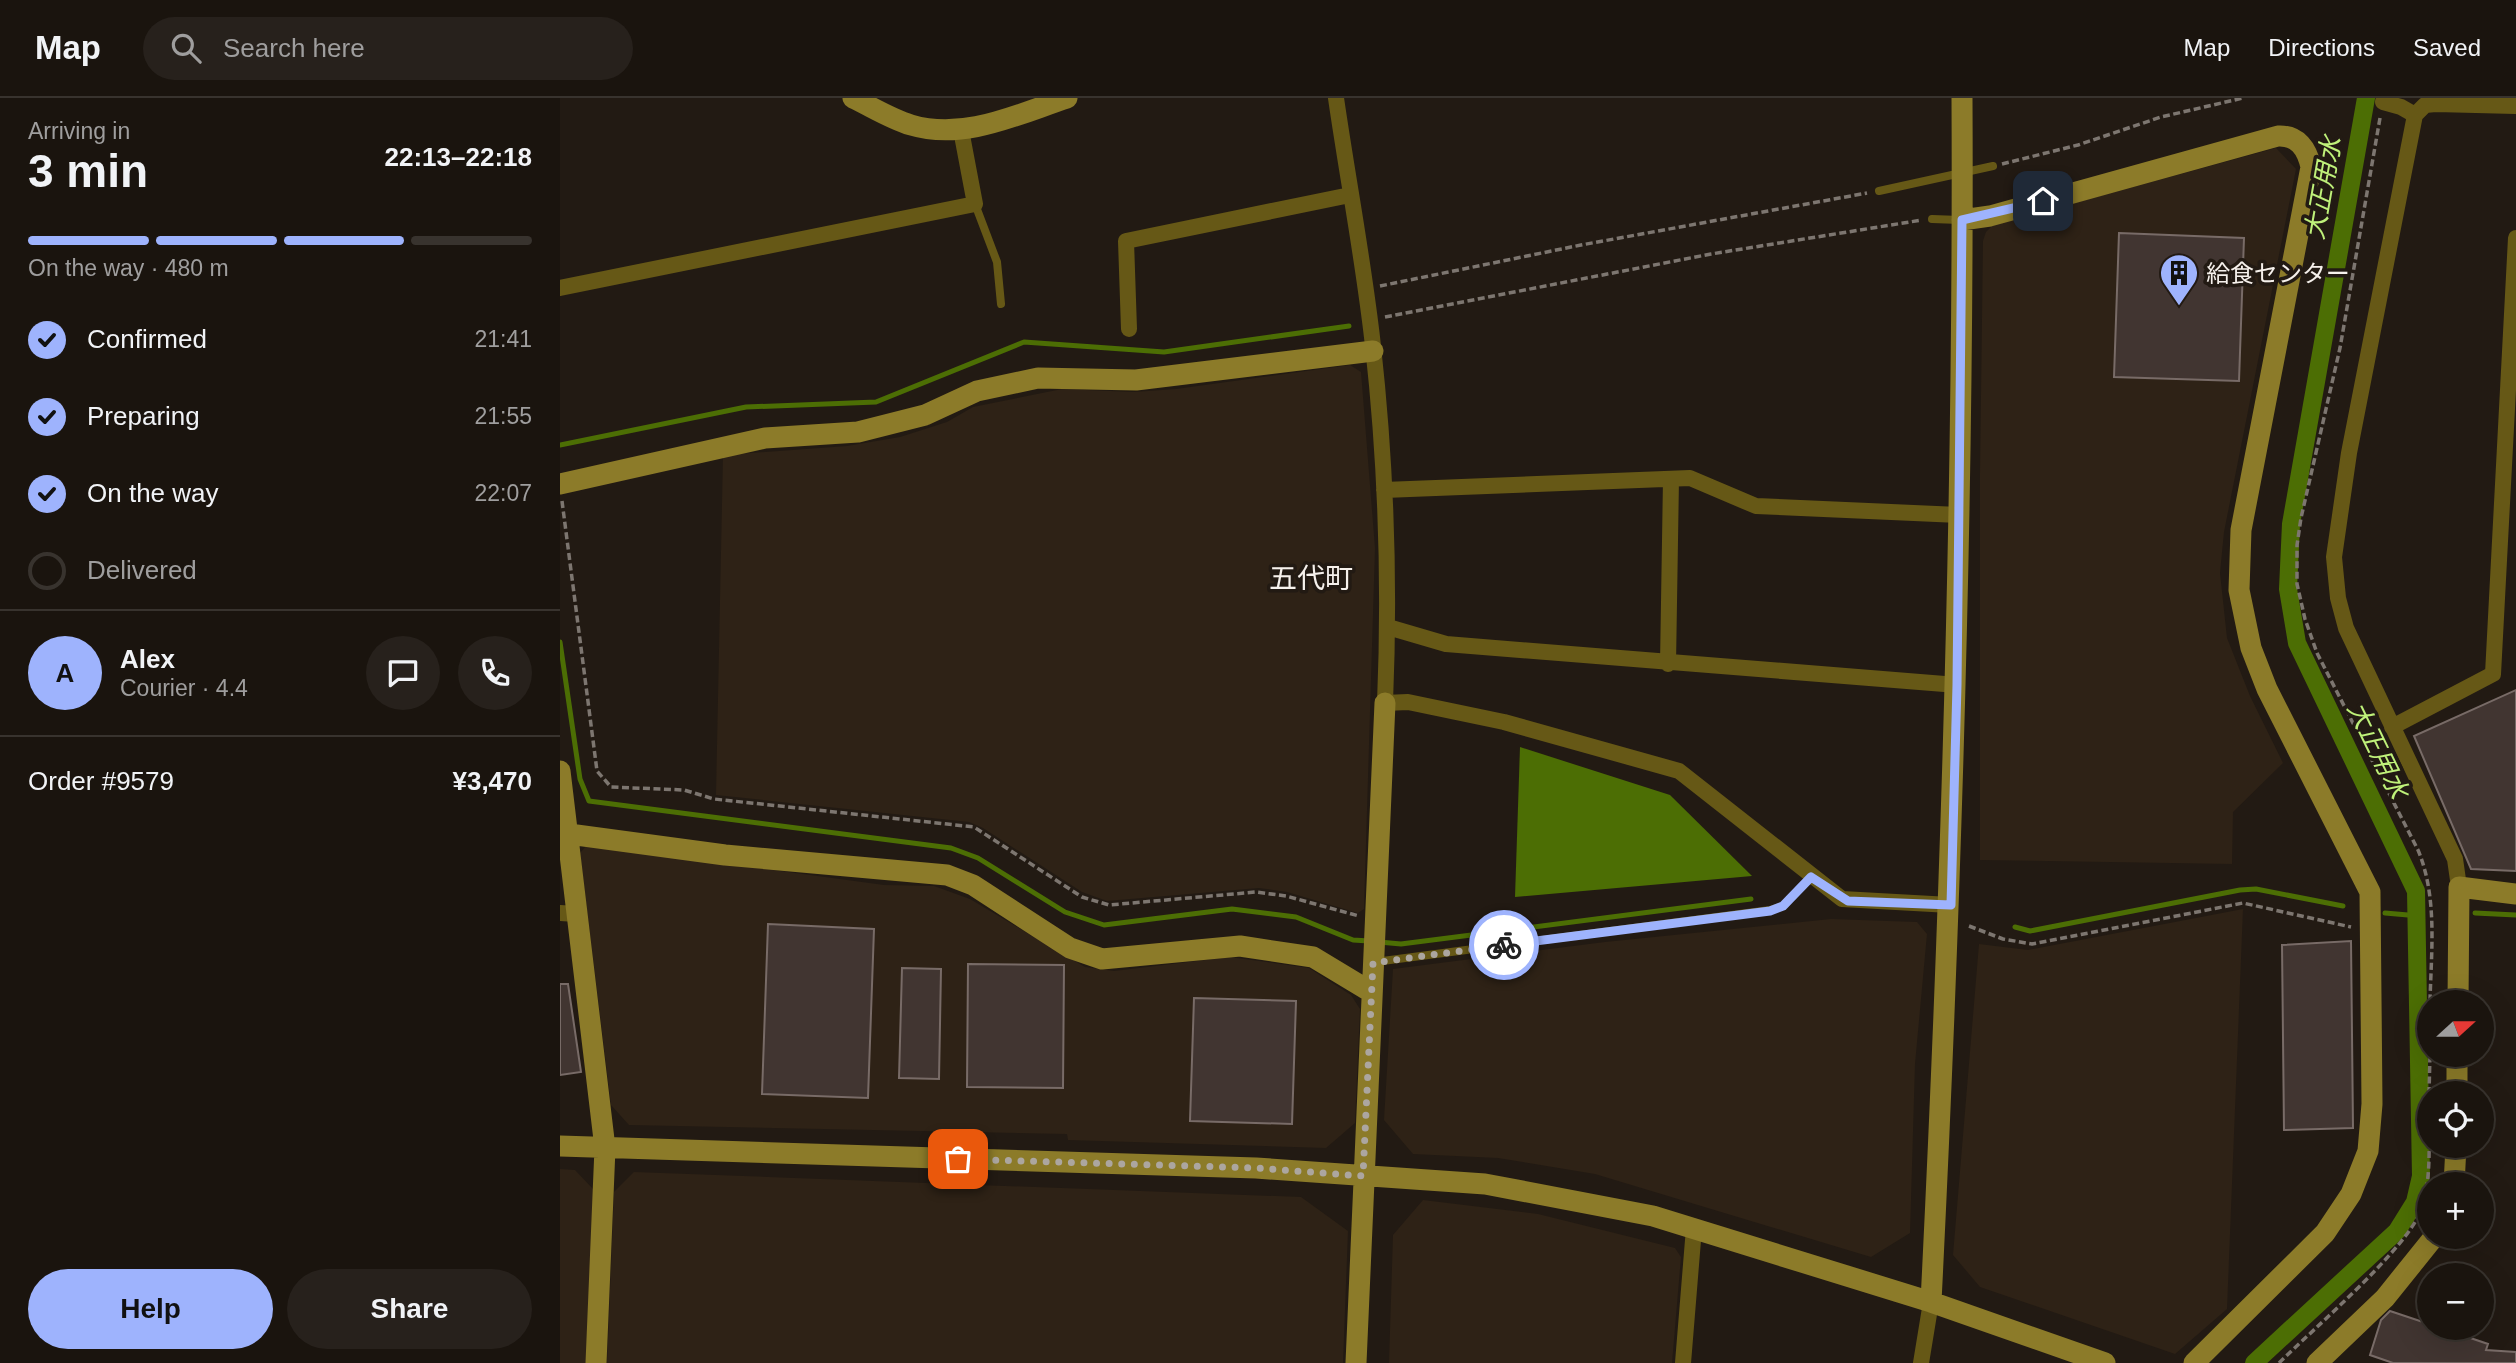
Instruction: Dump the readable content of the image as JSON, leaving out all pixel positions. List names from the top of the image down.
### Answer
{
  "districts": ["五代町"],
  "water": ["大正用水"],
  "places": {
    "building": ["給食センター"]
  },
  "north": "right",
  "page": {
    "header": "Map",
    "search": "Search here",
    "nav": ["Map", "Directions", "Saved"],
    "heading": ["3 min", "Arriving in", "22:13–22:18"],
    "panel": [
      "Alex",
      "Courier · 4.4",
      "Order #9579",
      "¥3,470"
    ],
    "bar": "On the way · 480 m",
    "list": [
      ["Confirmed", "21:41"],
      ["Preparing", "21:55"],
      ["On the way", "22:07"],
      "Delivered"
    ],
    "round": "A",
    "map_buttons": ["+", "−"],
    "buttons": ["Help", "Share"]
  }
}
